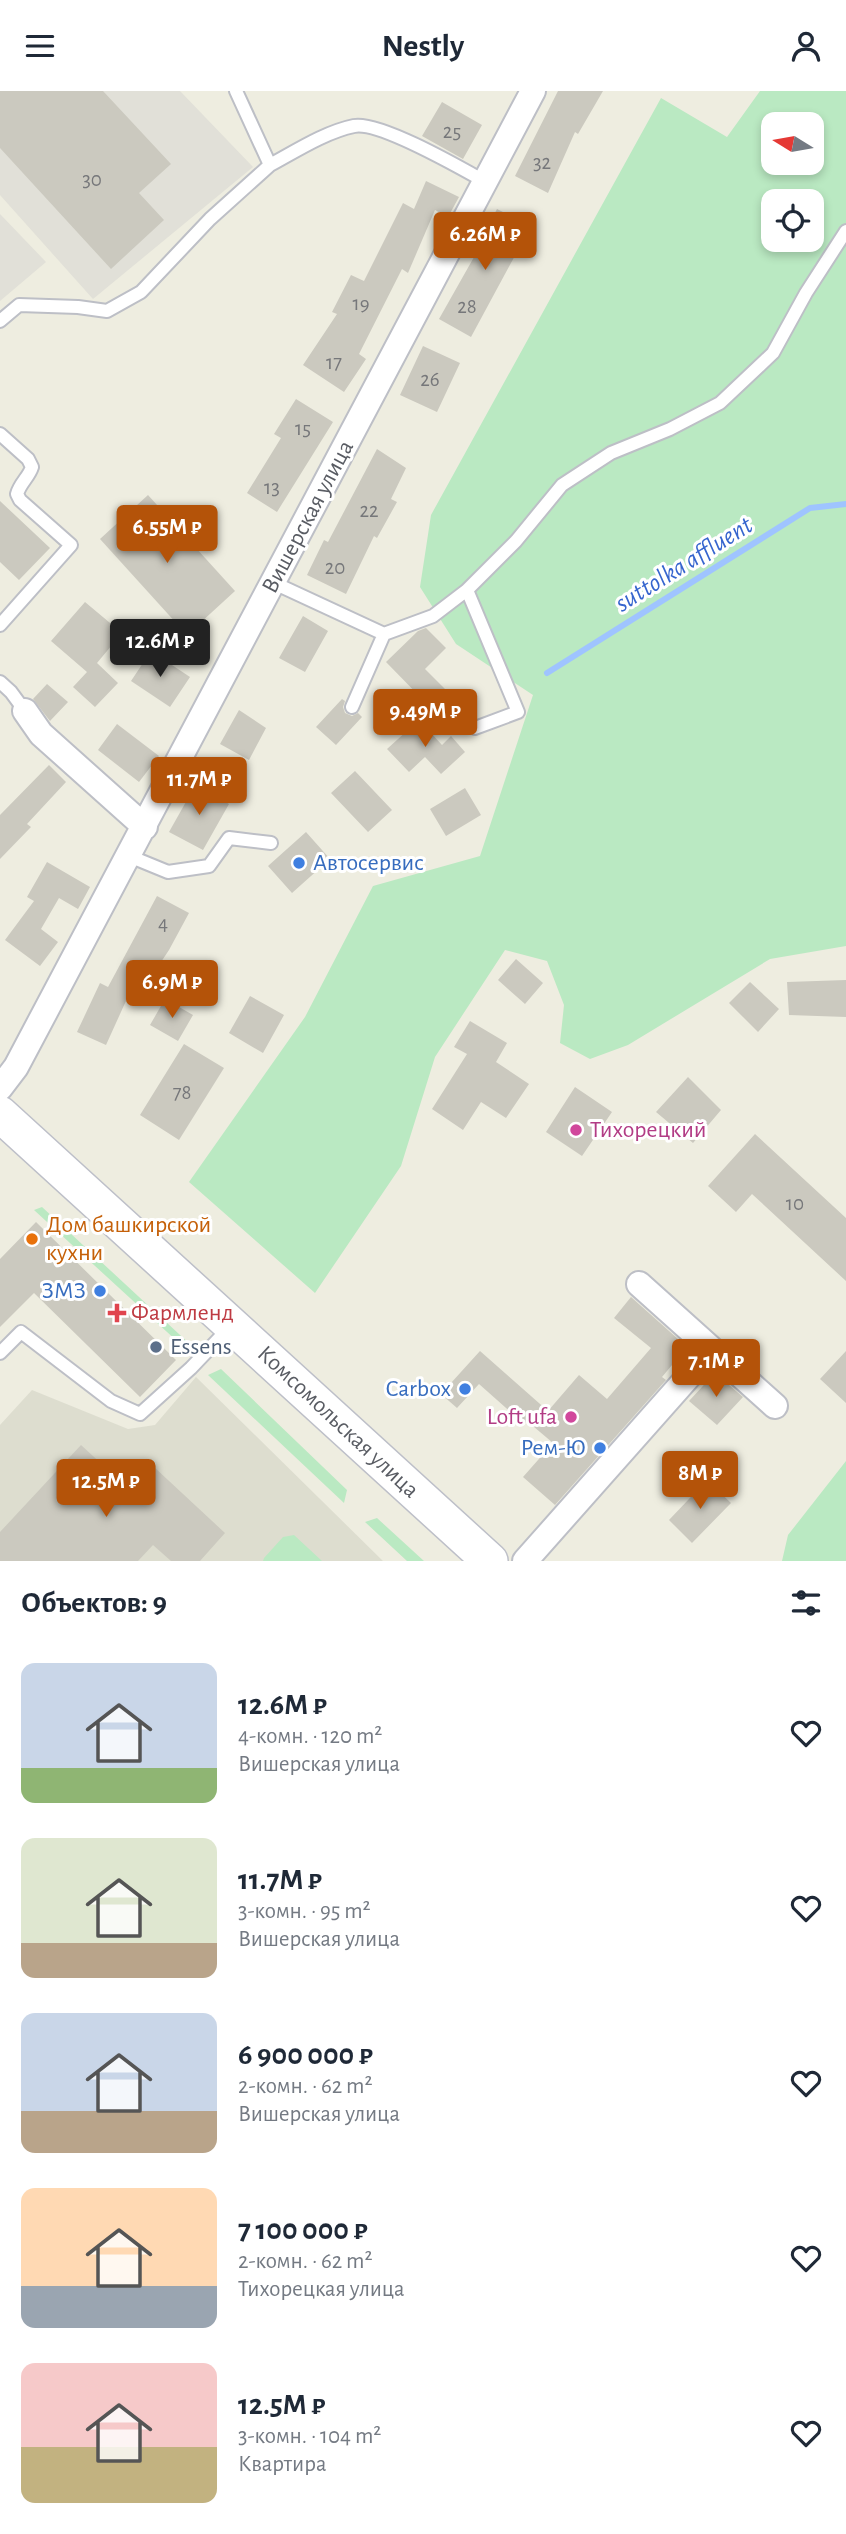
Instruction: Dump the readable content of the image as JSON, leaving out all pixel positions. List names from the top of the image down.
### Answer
{
  "streets": {
    "main road": ["Комсомольская улица"],
    "street": ["Вишерская улица"]
  },
  "water": ["suttolka affluent"],
  "places": {
    "other": [
      "Автосервис",
      "Тихорецкий",
      "Дом башкирской кухни",
      "ЗМЗ",
      "Essens",
      "Carbox",
      "Loft ufa",
      "Рем-Ю"
    ],
    "health": ["Фармленд"]
  },
  "house_numbers": [
    "25",
    "32",
    "30",
    "19",
    "28",
    "17",
    "26",
    "15",
    "13",
    "22",
    "20",
    "4",
    "78",
    "10"
  ],
  "north": "left",
  "page": {
    "header": "Nestly",
    "price": [
      "6.26M ₽",
      "6.55M ₽",
      "12.6M ₽",
      "9.49M ₽",
      "11.7M ₽",
      "6.9M ₽",
      "7.1M ₽",
      "8M ₽",
      "12.5M ₽"
    ],
    "heading": "Объектов: 9",
    "list": [
      {
        "name": "12.6M ₽",
        "note": "4-комн. · 120 m² · Вишерская улица"
      },
      {
        "name": "11.7M ₽",
        "note": "3-комн. · 95 m² · Вишерская улица"
      },
      {
        "name": "6 900 000 ₽",
        "note": "2-комн. · 62 m² · Вишерская улица"
      },
      {
        "name": "7 100 000 ₽",
        "note": "2-комн. · 62 m² · Тихорецкая улица"
      },
      {
        "name": "12.5M ₽",
        "note": "3-комн. · 104 m² · Квартира"
      }
    ]
  }
}
